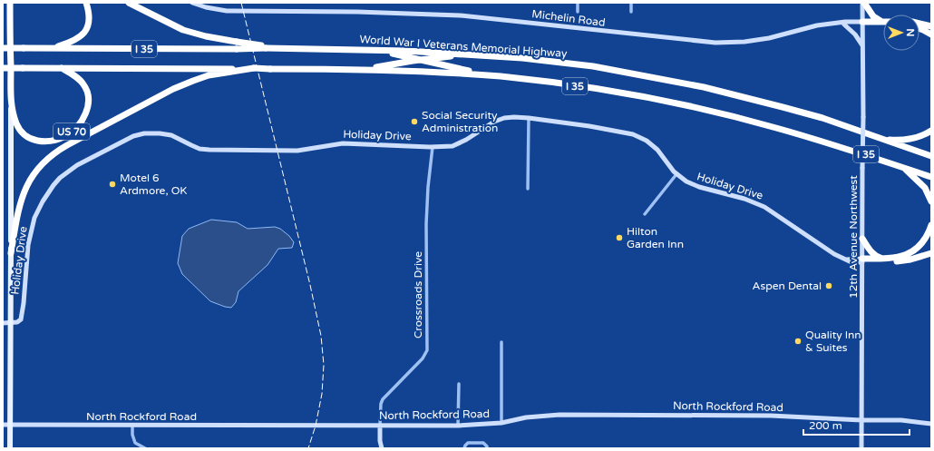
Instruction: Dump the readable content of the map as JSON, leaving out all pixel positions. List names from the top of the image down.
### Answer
{
  "streets": {
    "highway": ["World War I Veterans Memorial Highway", "I 35", "US 70"],
    "street": [
      "Michelin Road",
      "Holiday Drive",
      "12th Avenue Northwest",
      "Crossroads Drive",
      "North Rockford Road"
    ]
  },
  "crossings": [
    ["Michelin Road", "12th Avenue Northwest"],
    ["I 35", "US 70"],
    ["Holiday Drive", "12th Avenue Northwest"],
    ["Holiday Drive", "Crossroads Drive"],
    ["12th Avenue Northwest", "North Rockford Road"],
    ["Crossroads Drive", "North Rockford Road"]
  ],
  "places": [
    "Social Security Administration",
    "Motel 6 Ardmore, OK",
    "Hilton Garden Inn",
    "Aspen Dental",
    "Quality Inn & Suites"
  ],
  "scale_bar": "200 m",
  "north": "right"
}
